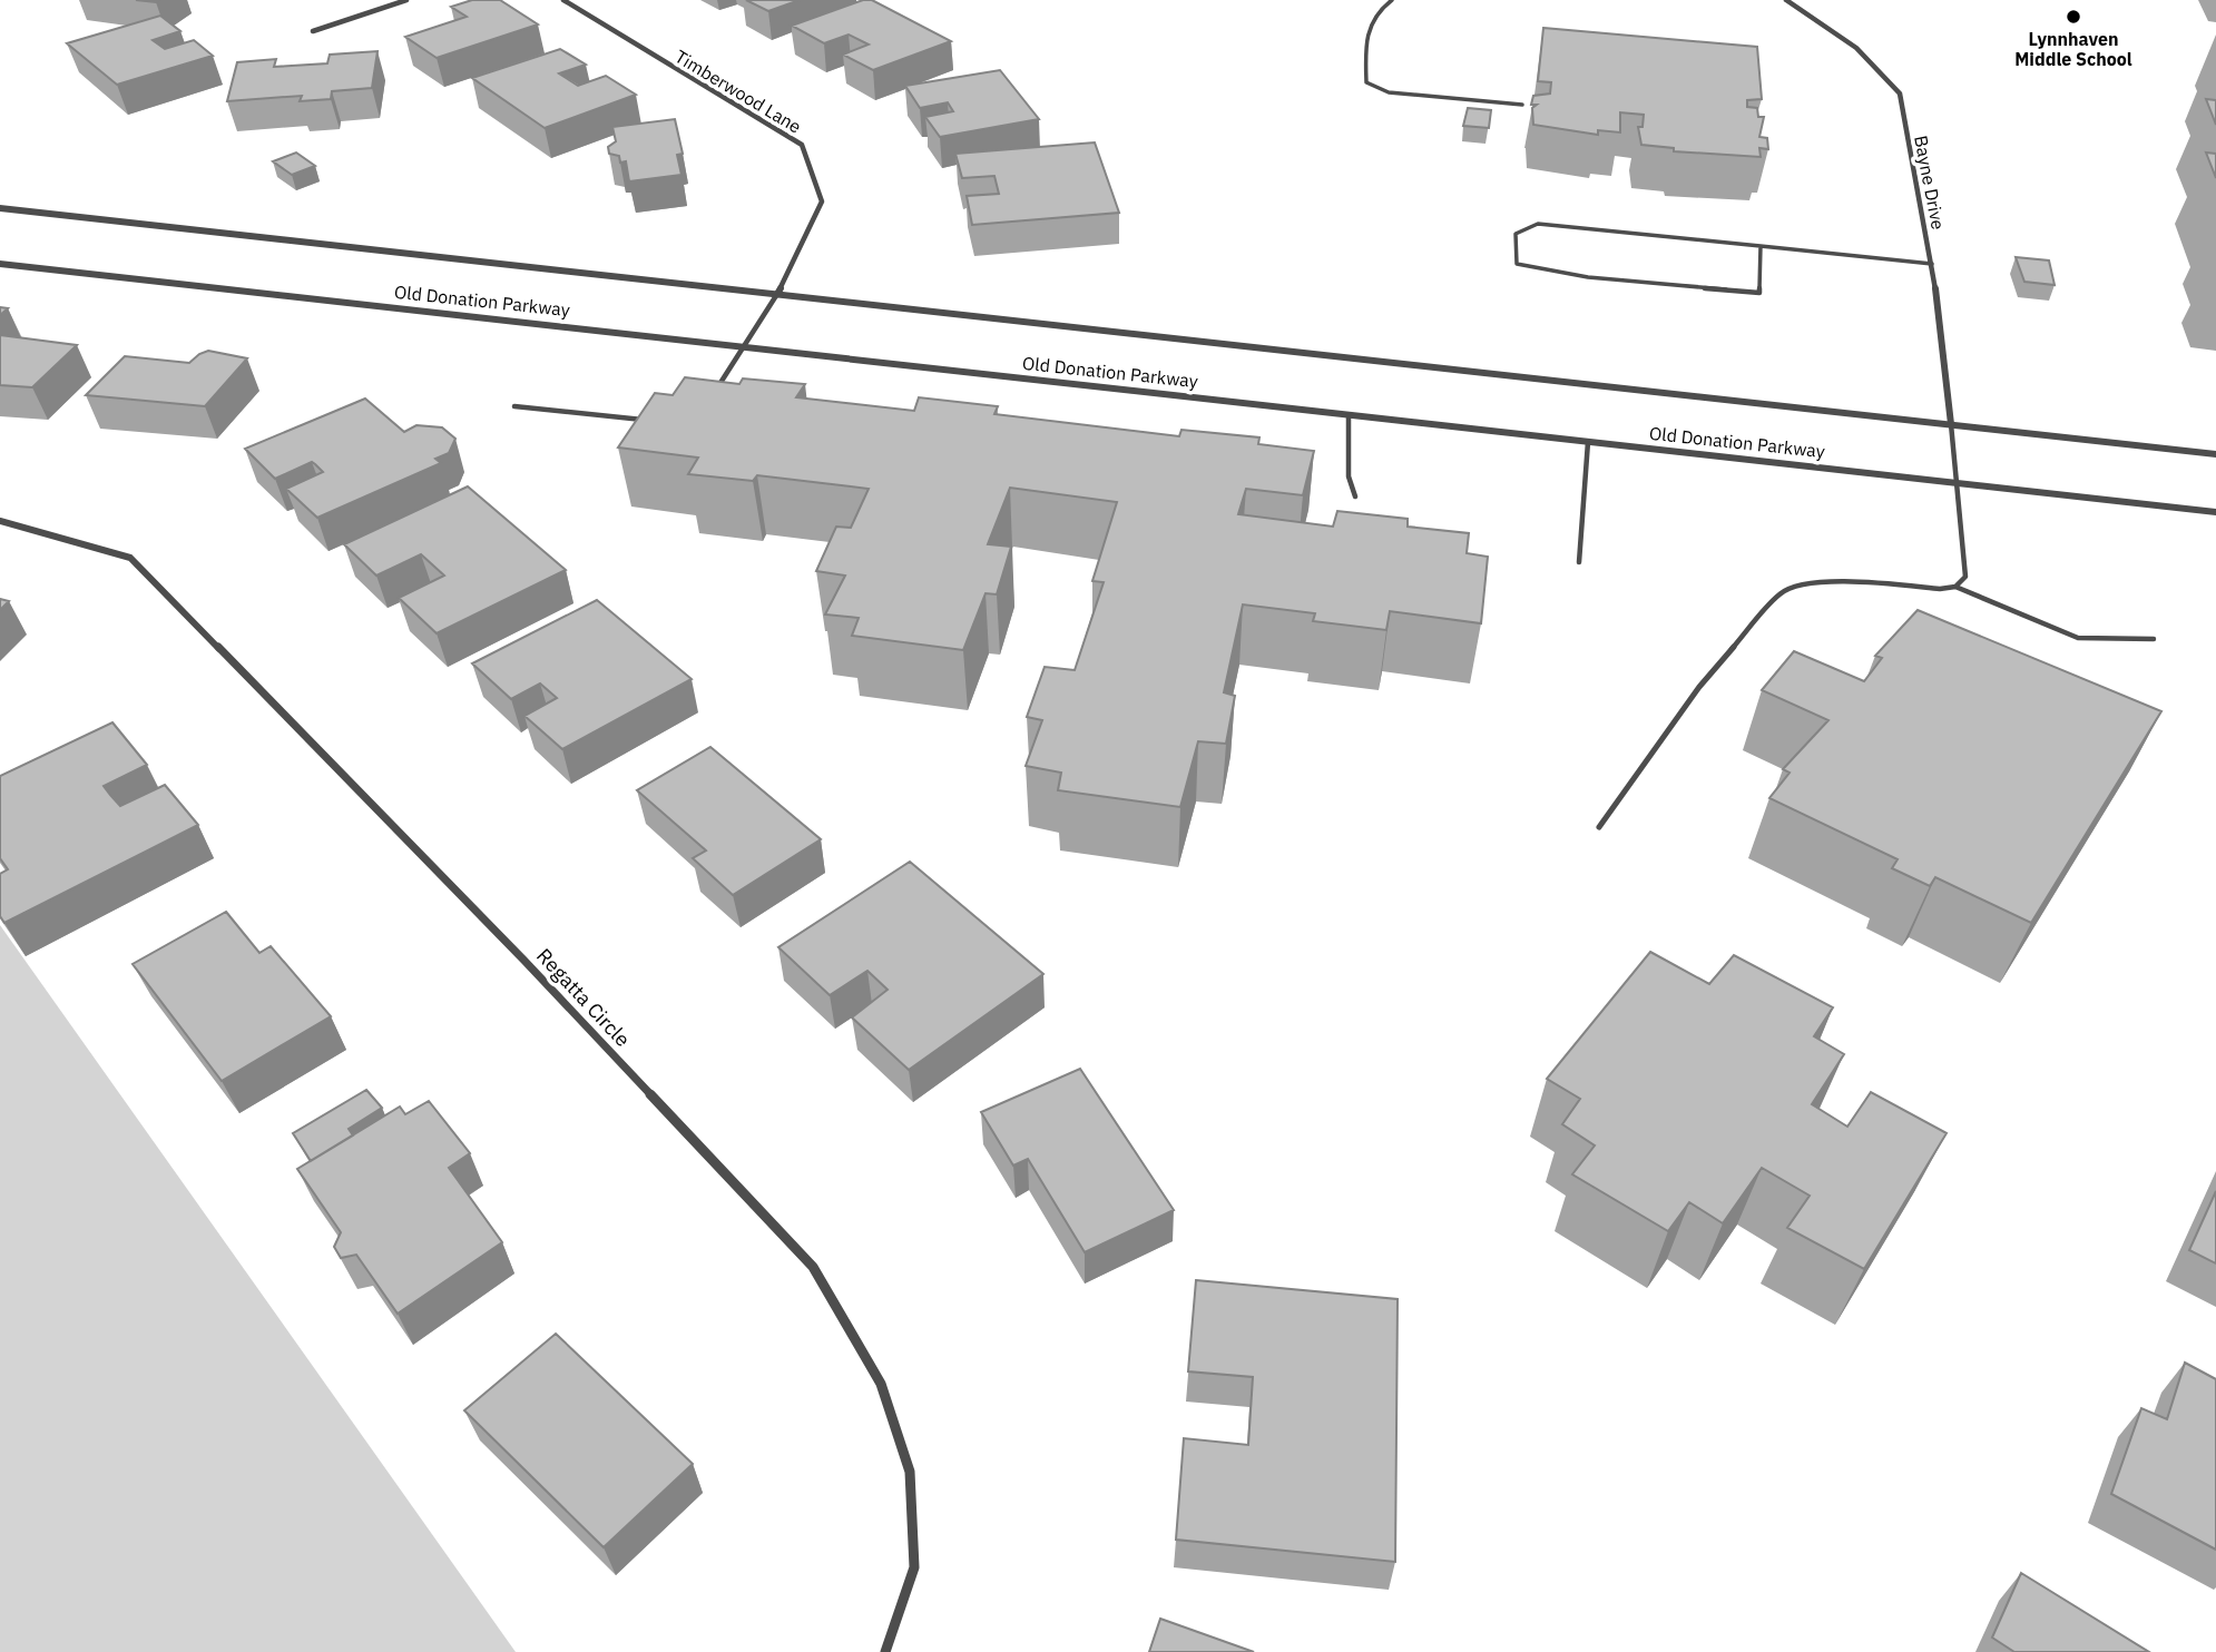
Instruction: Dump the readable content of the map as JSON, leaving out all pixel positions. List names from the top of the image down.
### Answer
{
  "streets": {
    "street": [
      "Timberwood Lane",
      "Bayne Drive",
      "Old Donation Parkway",
      "Regatta Circle"
    ]
  },
  "crossings": [
    ["Timberwood Lane", "Old Donation Parkway"],
    ["Bayne Drive", "Old Donation Parkway"]
  ],
  "places": ["Lynnhaven Middle School"]
}
